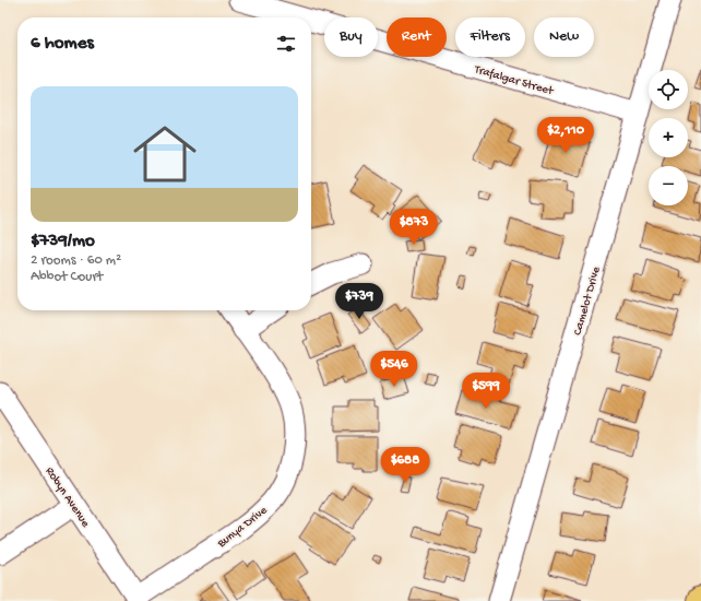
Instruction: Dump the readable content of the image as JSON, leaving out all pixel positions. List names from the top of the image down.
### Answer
{
  "streets": {
    "street": [
      "Trafalgar Street",
      "Camelot Drive",
      "Robyn Avenue",
      "Bunya Drive"
    ]
  },
  "crossings": [
    ["Trafalgar Street", "Camelot Drive"],
    ["Robyn Avenue", "Bunya Drive"]
  ],
  "page": {
    "chip": [
      "Buy",
      "Rent",
      "Filters",
      "New"
    ],
    "heading": "6 homes",
    "map_buttons": ["+", "−"],
    "list": [
      {
        "name": "$739/mo",
        "note": "2 rooms · 60 m² · Abbot Court"
      }
    ],
    "price": [
      "$2,110",
      "$873",
      "$739",
      "$546",
      "$599",
      "$688"
    ]
  }
}
